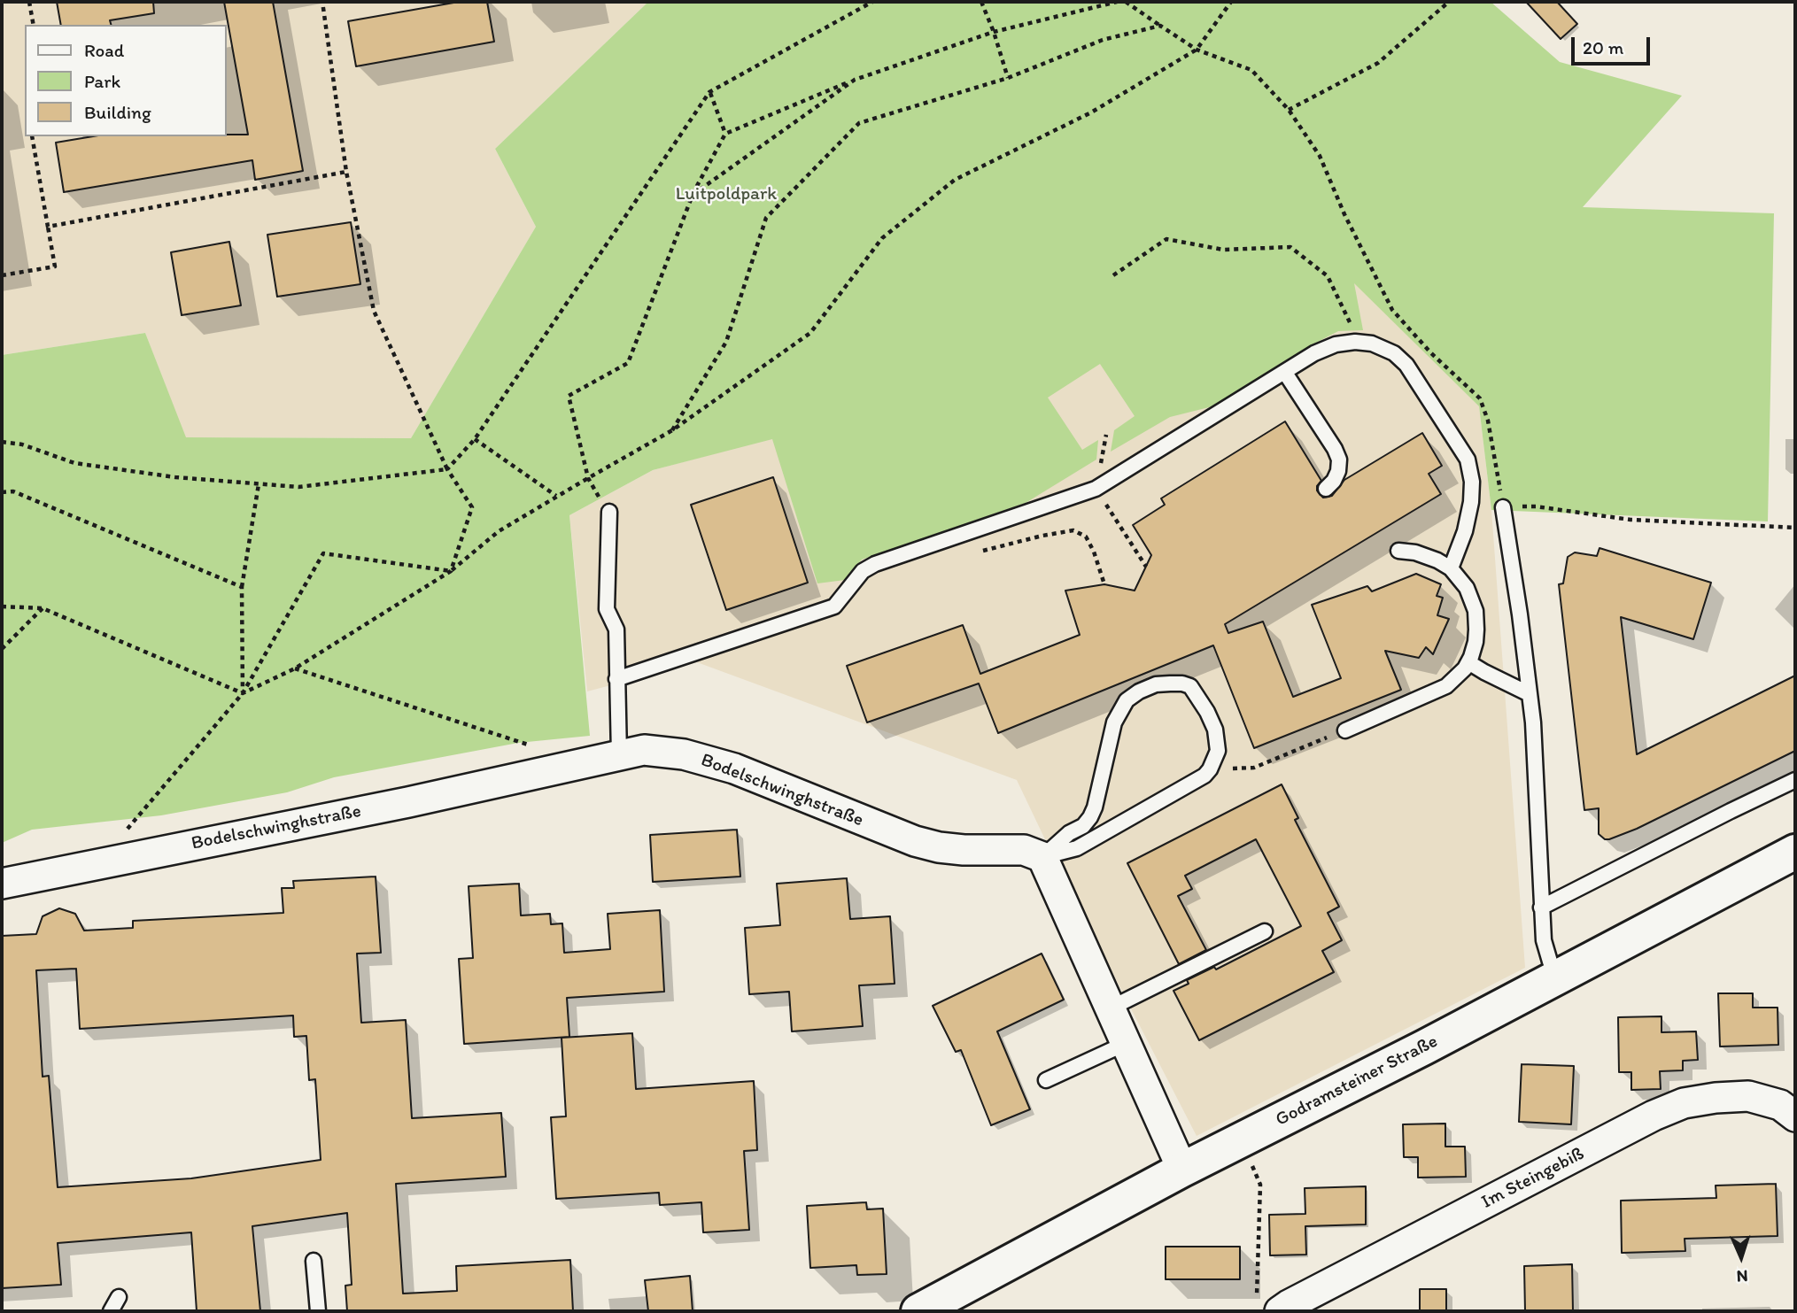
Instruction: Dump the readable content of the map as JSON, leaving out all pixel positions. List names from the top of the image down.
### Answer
{
  "streets": {
    "street": ["Bodelschwinghstraße", "Godramsteiner Straße", "Im Steingebiß"]
  },
  "parks": ["Luitpoldpark"],
  "legend": ["Road", "Park", "Building"],
  "scale_bar": "20 m",
  "north": "bottom"
}
